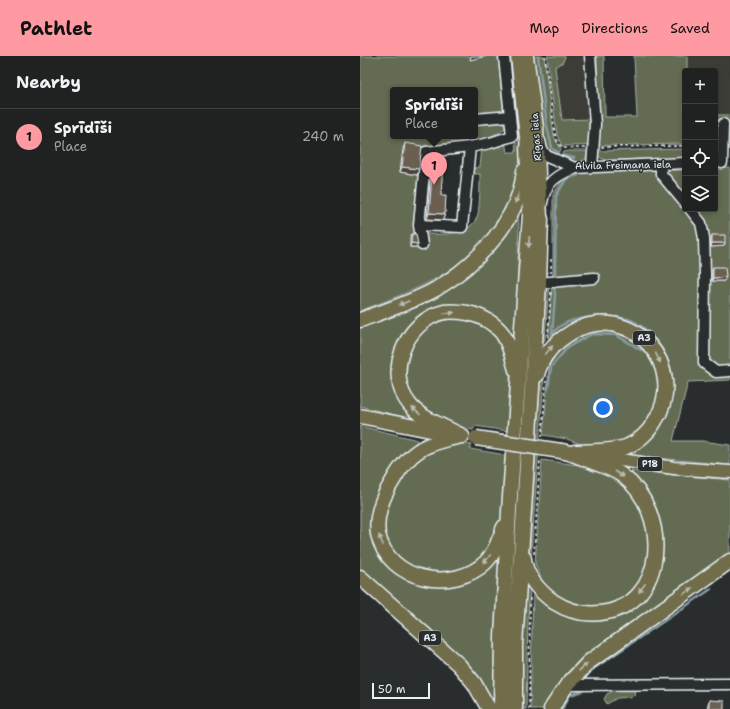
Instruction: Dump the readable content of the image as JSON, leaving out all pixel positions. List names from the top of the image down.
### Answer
{
  "streets": {
    "highway": ["A3"],
    "main road": ["Rīgas iela", "P18"],
    "street": ["Alvila Freimaņa iela"]
  },
  "crossings": [
    ["Rīgas iela", "Alvila Freimaņa iela"],
    ["Rīgas iela", "A3"],
    ["A3", "P18"]
  ],
  "scale_bar": "50 m",
  "page": {
    "header": "Pathlet",
    "nav": ["Map", "Directions", "Saved"],
    "heading": "Nearby",
    "map_buttons": ["+", "−"],
    "popup": ["Sprīdīši", "Place"],
    "list": [
      {
        "mark": "1",
        "name": "Sprīdīši",
        "note": "Place",
        "value": "240 m"
      }
    ],
    "pins": "1",
    "scale": "50 m"
  }
}
